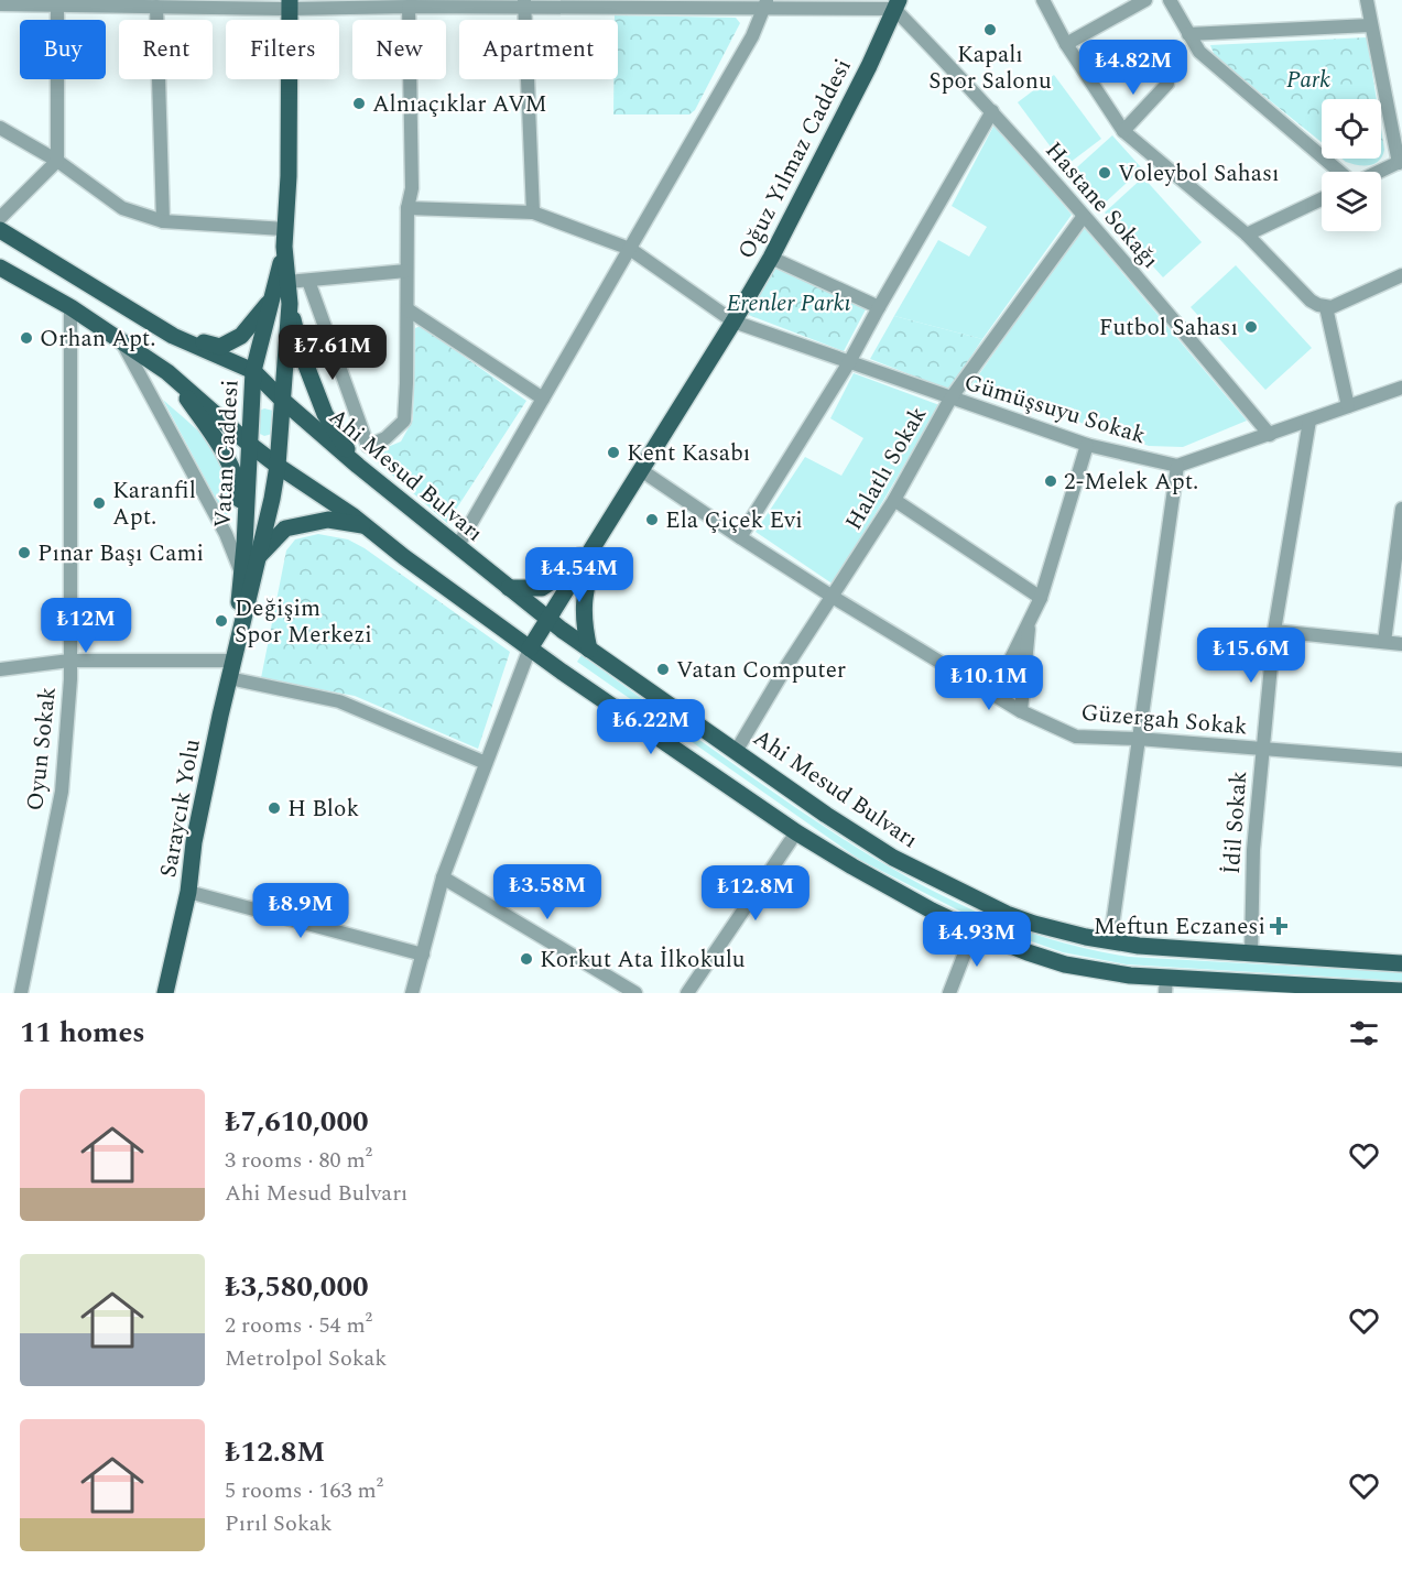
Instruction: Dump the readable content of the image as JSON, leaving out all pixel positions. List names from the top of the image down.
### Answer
{
  "streets": {
    "main road": [
      "Oğuz Yılmaz Caddesi",
      "Vatan Caddesi",
      "Ahi Mesud Bulvarı",
      "Saraycık Yolu"
    ],
    "street": [
      "Hastane Sokağı",
      "Gümüşsuyu Sokak",
      "Halatlı Sokak",
      "Güzergah Sokak",
      "Oyun Sokak",
      "İdil Sokak"
    ]
  },
  "crossings": [
    ["Oğuz Yılmaz Caddesi", "Hastane Sokağı"],
    ["Oğuz Yılmaz Caddesi", "Gümüşsuyu Sokak"],
    ["Oğuz Yılmaz Caddesi", "Güzergah Sokak"],
    ["Hastane Sokağı", "Halatlı Sokak"],
    ["Gümüşsuyu Sokak", "Halatlı Sokak"],
    ["Vatan Caddesi", "Ahi Mesud Bulvarı"],
    ["Vatan Caddesi", "Saraycık Yolu"],
    ["Halatlı Sokak", "Ahi Mesud Bulvarı"],
    ["Halatlı Sokak", "Güzergah Sokak"],
    ["Ahi Mesud Bulvarı", "İdil Sokak"],
    ["Güzergah Sokak", "İdil Sokak"]
  ],
  "parks": ["Park", "Erenler Parkı"],
  "places": {
    "other": [
      "Kapalı Spor Salonu",
      "Alnıaçıklar AVM",
      "Voleybol Sahası",
      "Futbol Sahası",
      "Orhan Apt.",
      "Kent Kasabı",
      "2-Melek Apt.",
      "Karanfil Apt.",
      "Ela Çiçek Evi",
      "Pınar Başı Cami",
      "Değişim Spor Merkezi",
      "Vatan Computer",
      "H Blok",
      "Korkut Ata İlkokulu"
    ],
    "health": ["Meftun Eczanesi"]
  },
  "page": {
    "chip": [
      "Buy",
      "Rent",
      "Filters",
      "New",
      "Apartment"
    ],
    "price": [
      "₺4.82M",
      "₺7.61M",
      "₺4.54M",
      "₺12M",
      "₺15.6M",
      "₺10.1M",
      "₺6.22M",
      "₺3.58M",
      "₺12.8M",
      "₺8.9M",
      "₺4.93M"
    ],
    "heading": "11 homes",
    "list": [
      {
        "name": "₺7,610,000",
        "note": "3 rooms · 80 m² · Ahi Mesud Bulvarı"
      },
      {
        "name": "₺3,580,000",
        "note": "2 rooms · 54 m² · Metrolpol Sokak"
      },
      {
        "name": "₺12.8M",
        "note": "5 rooms · 163 m² · Pırıl Sokak"
      }
    ]
  }
}
